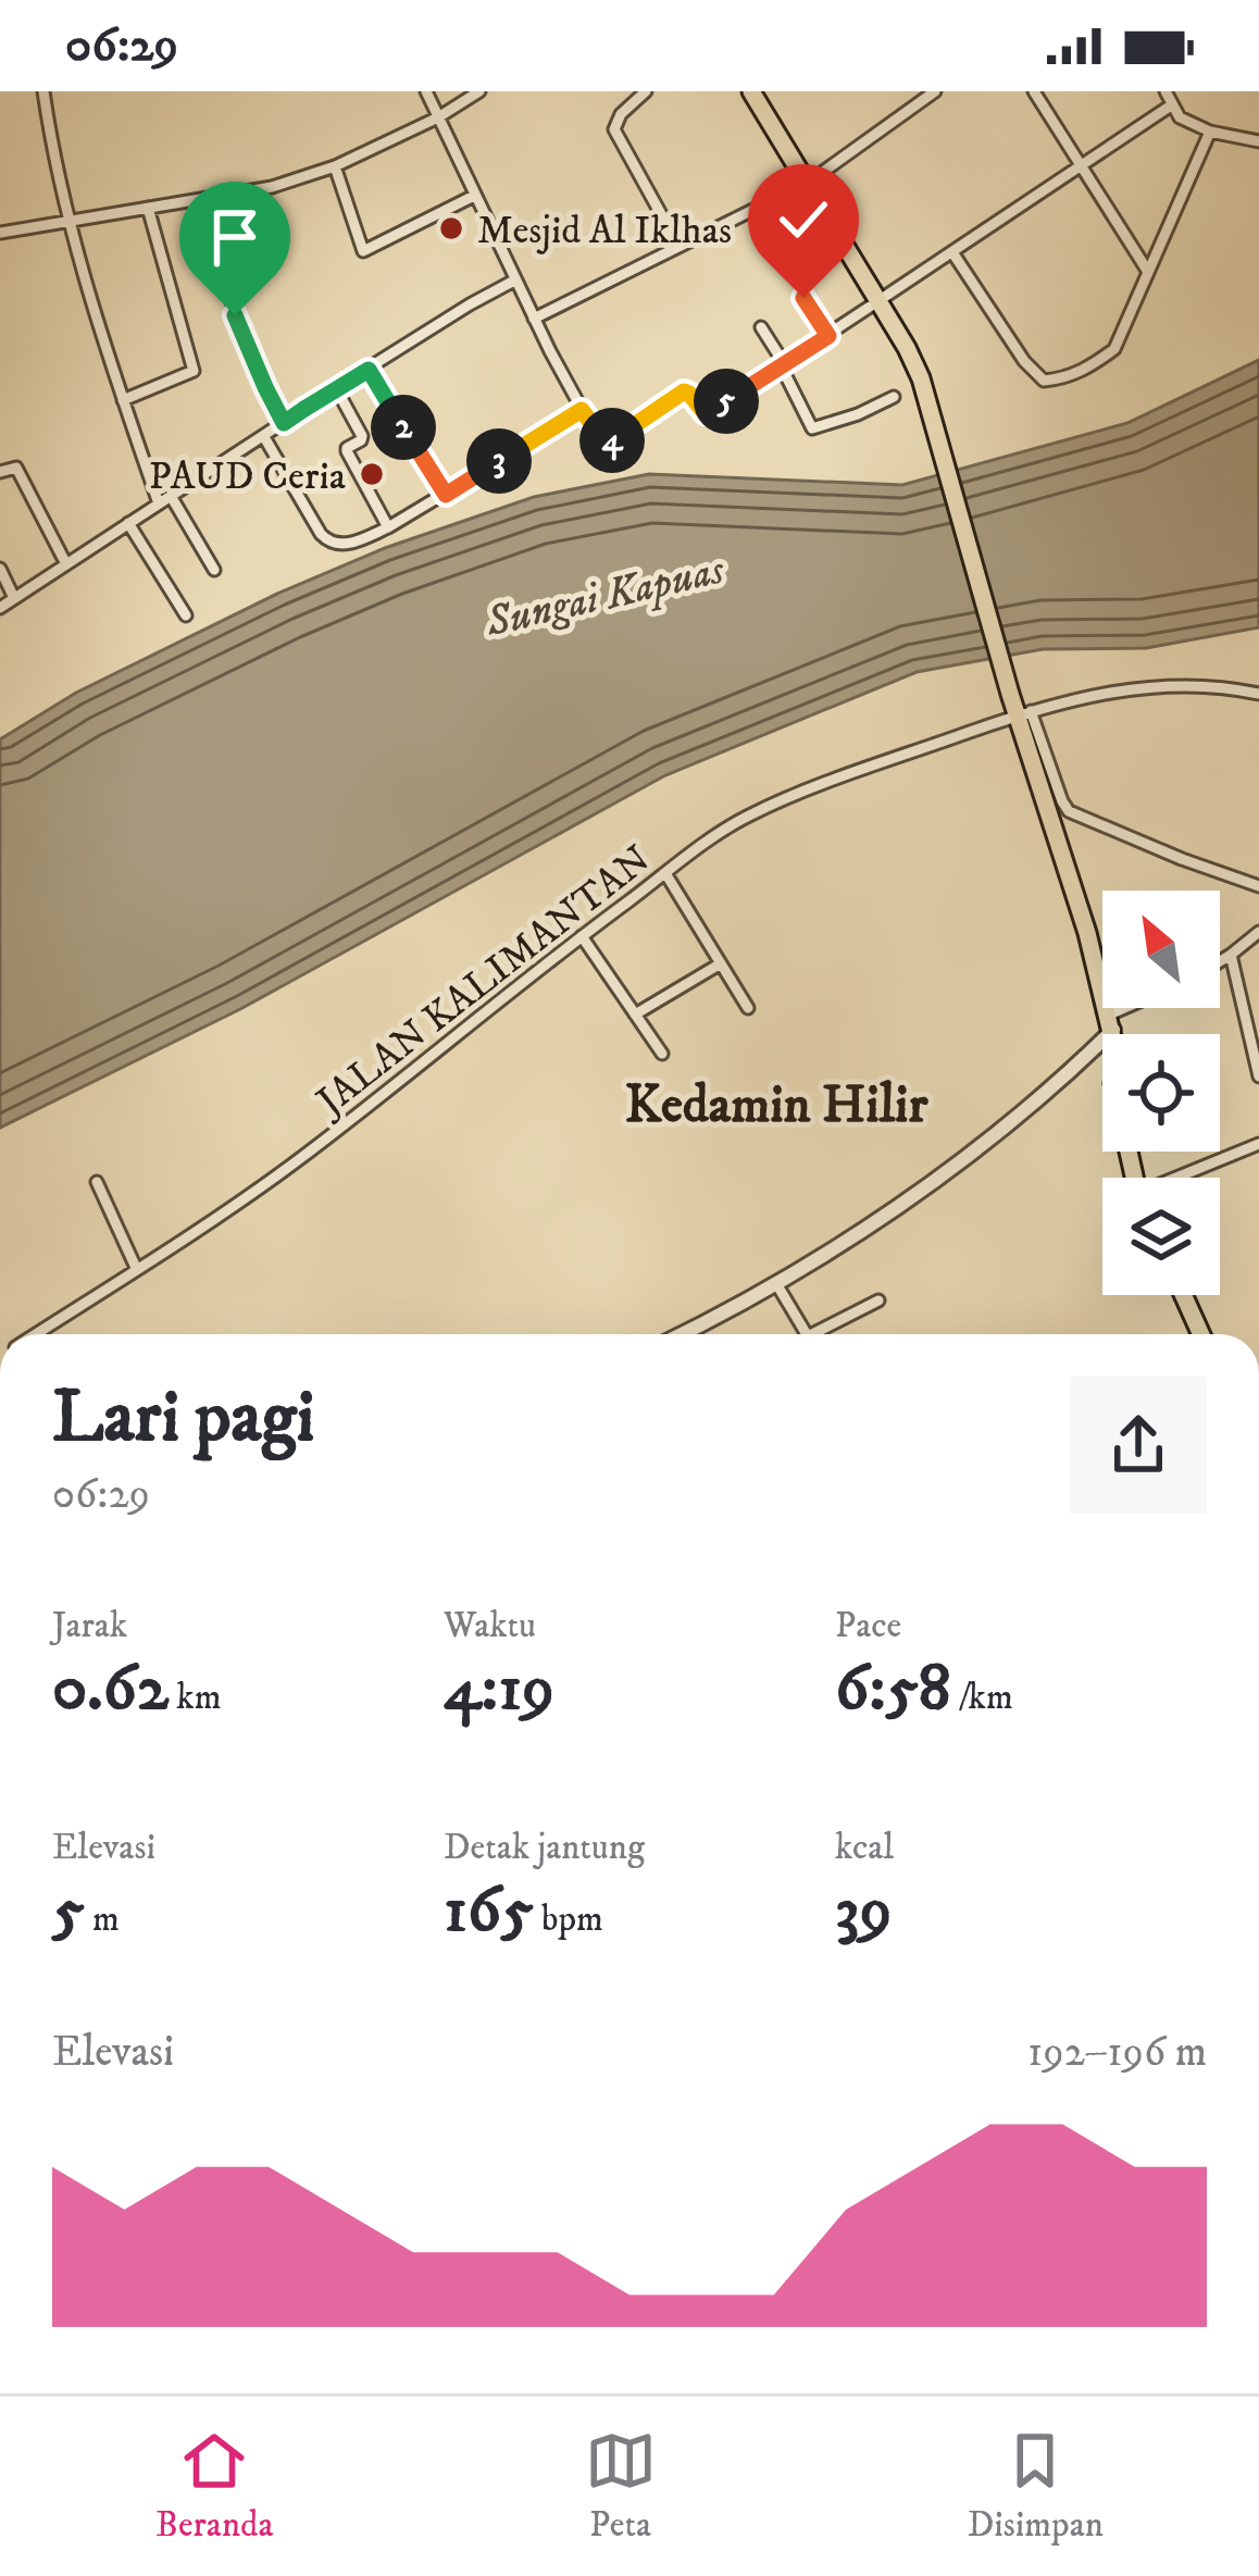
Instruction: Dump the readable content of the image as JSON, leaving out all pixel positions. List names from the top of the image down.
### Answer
{
  "streets": {
    "street": ["JALAN KALIMANTAN"]
  },
  "districts": ["Kedamin Hilir"],
  "water": ["Sungai Kapuas"],
  "places": ["Mesjid Al Iklhas", "PAUD Ceria"],
  "north": "top left",
  "page": {
    "status": "06:29",
    "pins": [
      "5",
      "2",
      "4",
      "3"
    ],
    "heading": ["Lari pagi", "06:29"],
    "stats": [
      ["Jarak", "0.62 km"],
      ["Waktu", "4:19"],
      ["Pace", "6:58 /km"],
      ["Elevasi", "5 m"],
      ["Detak jantung", "165 bpm"],
      ["kcal", "39"]
    ],
    "chart": ["Elevasi", "192–196 m"],
    "tabs": ["Beranda", "Peta", "Disimpan"]
  }
}
